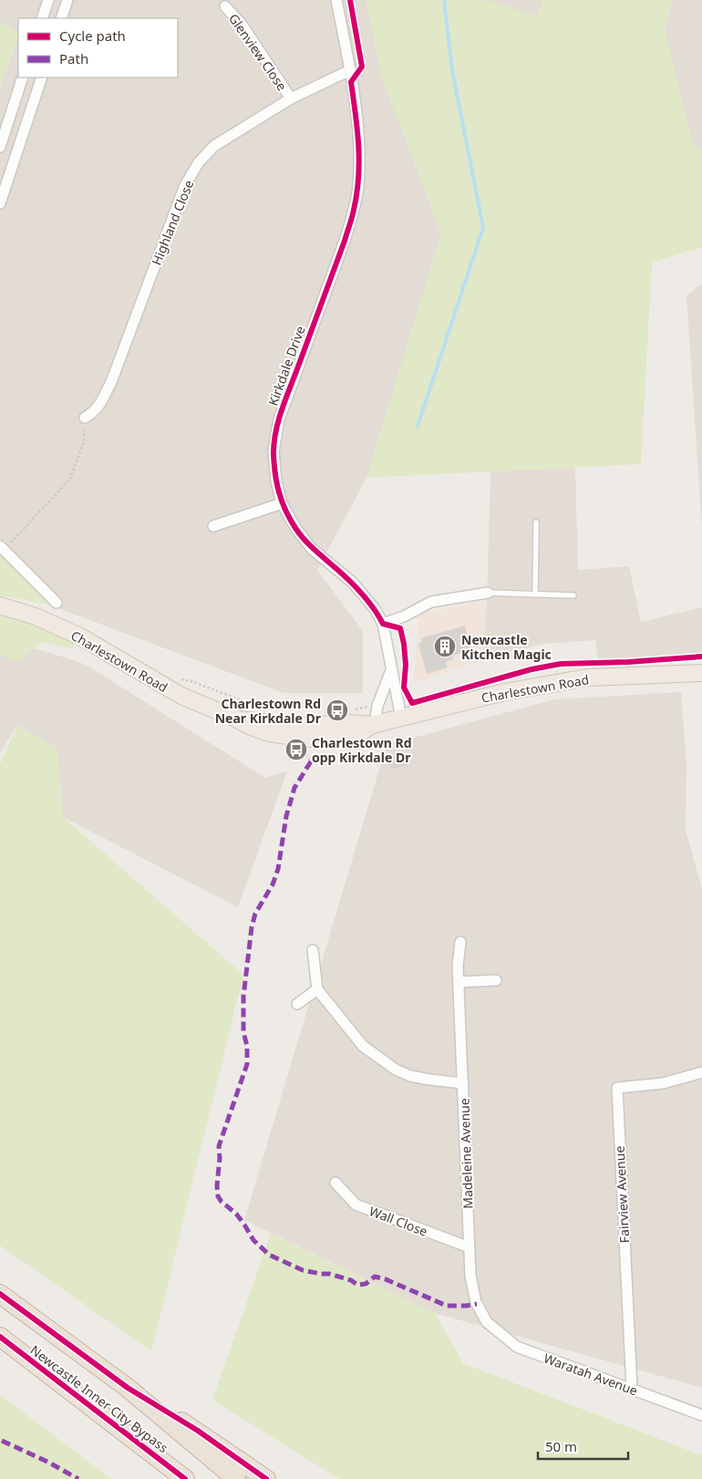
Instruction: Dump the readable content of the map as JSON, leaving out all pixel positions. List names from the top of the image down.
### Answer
{
  "streets": {
    "highway": ["Newcastle Inner City Bypass"],
    "main road": ["Charlestown Road"],
    "street": [
      "Glenview Close",
      "Highland Close",
      "Kirkdale Drive",
      "Madeleine Avenue",
      "Fairview Avenue",
      "Wall Close",
      "Waratah Avenue"
    ]
  },
  "crossings": [
    ["Glenview Close", "Highland Close"],
    ["Highland Close", "Kirkdale Drive"],
    ["Kirkdale Drive", "Charlestown Road"],
    ["Madeleine Avenue", "Wall Close"],
    ["Madeleine Avenue", "Waratah Avenue"],
    ["Fairview Avenue", "Waratah Avenue"]
  ],
  "places": {
    "building": ["Newcastle Kitchen Magic"],
    "bus stop": ["Charlestown Rd Near Kirkdale Dr", "Charlestown Rd opp Kirkdale Dr"]
  },
  "legend": ["Cycle path", "Path"],
  "scale_bar": "50 m"
}
